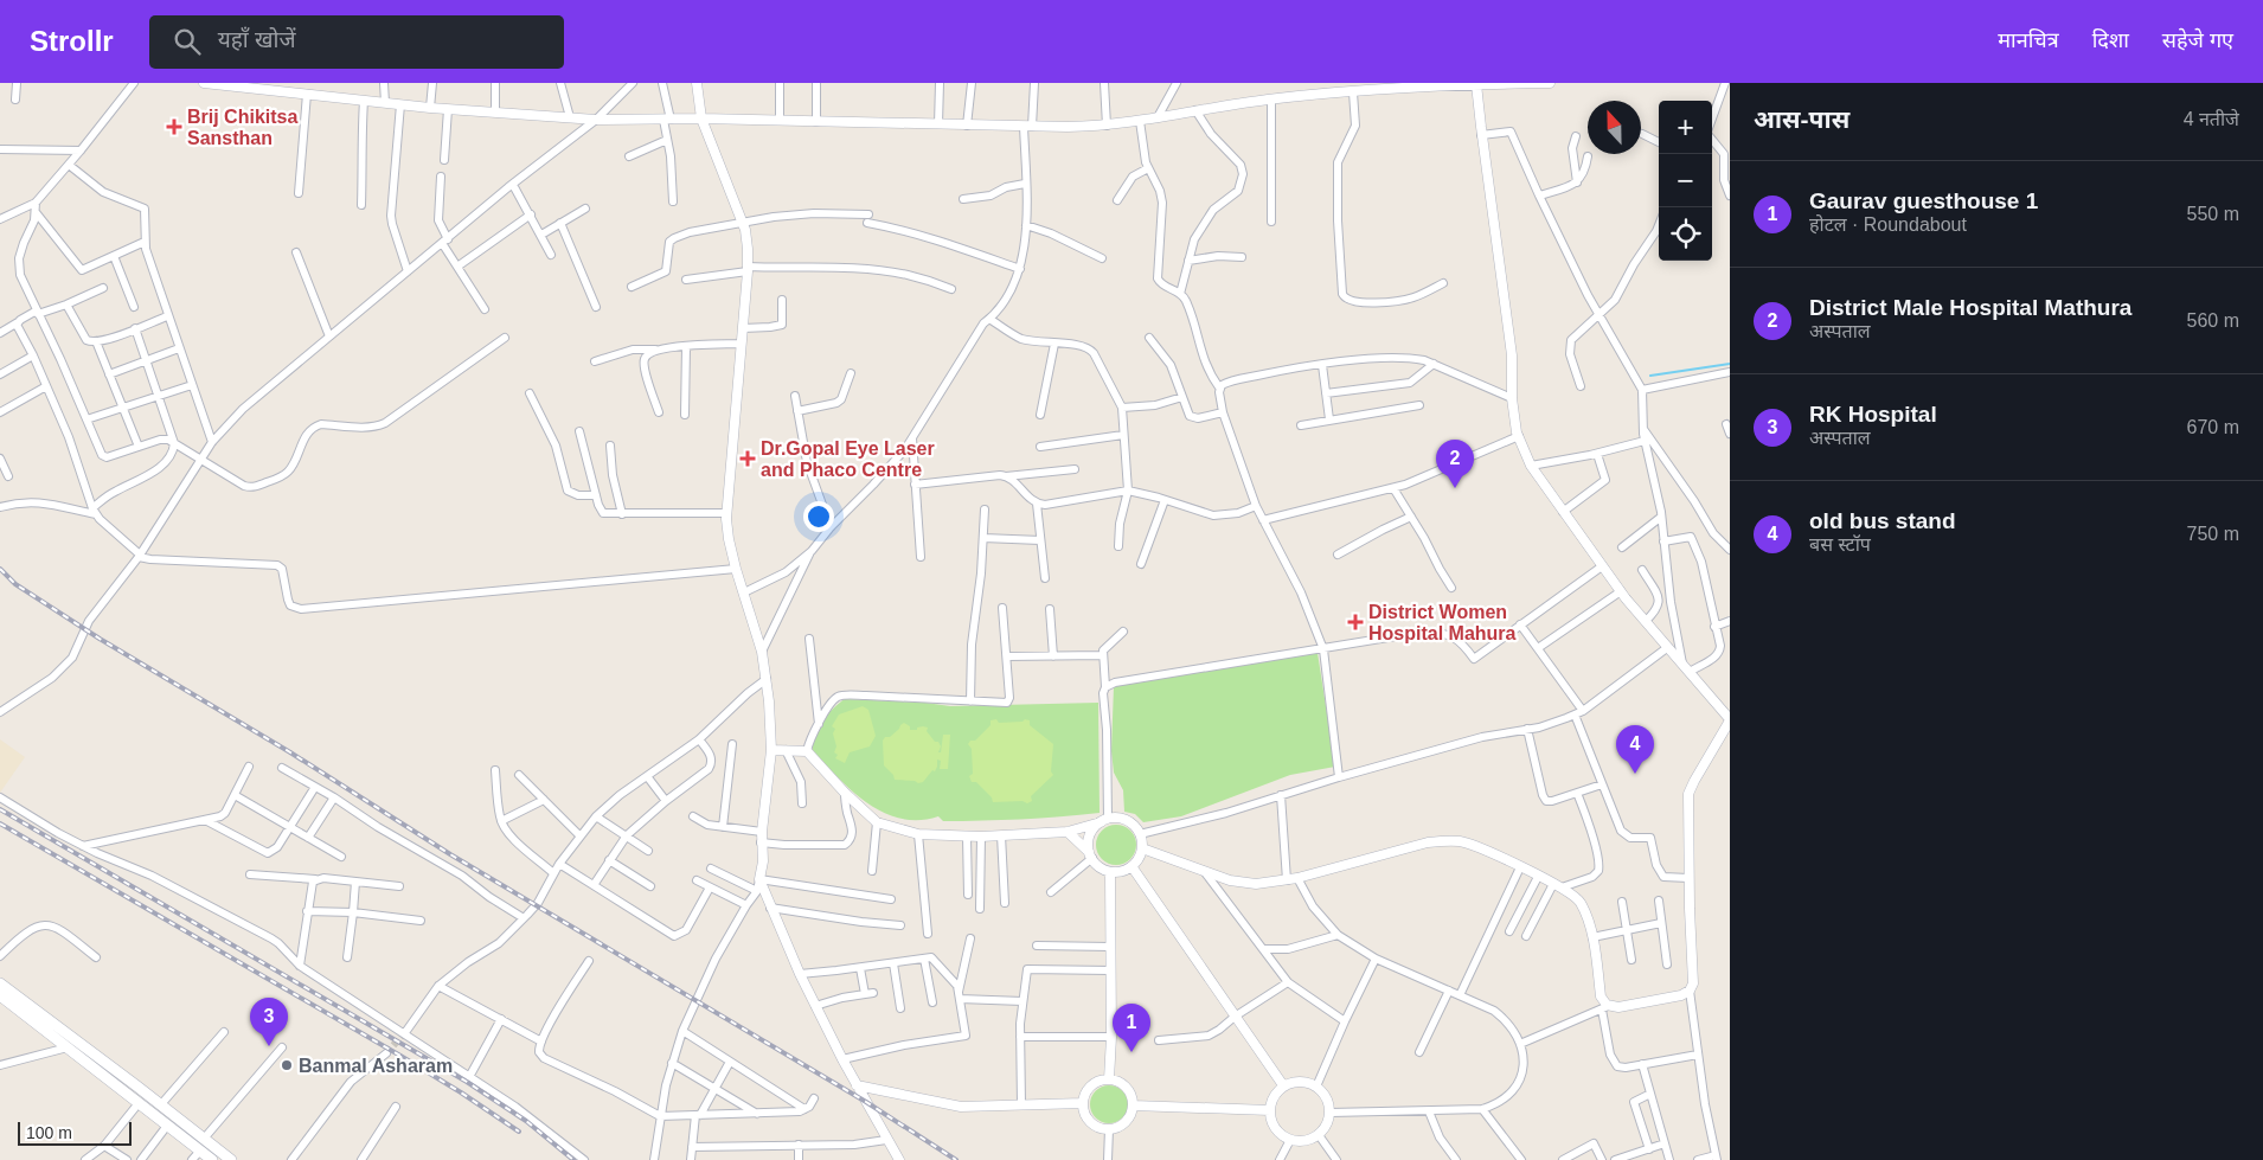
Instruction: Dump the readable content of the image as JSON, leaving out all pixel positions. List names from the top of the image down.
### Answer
{
  "places": {
    "health": ["Brij Chikitsa Sansthan", "Dr.Gopal Eye Laser and Phaco Centre", "District Women Hospital Mahura"],
    "other": ["Banmal Asharam"]
  },
  "scale_bar": "100 m",
  "north": "top",
  "page": {
    "header": "Strollr",
    "search": "यहाँ खोजें",
    "nav": ["मानचित्र", "दिशा", "सहेजे गए"],
    "heading": ["आस-पास", "4 नतीजे"],
    "map_buttons": ["+", "−"],
    "list": [
      {
        "mark": "1",
        "name": "Gaurav guesthouse 1",
        "note": "होटल · Roundabout",
        "value": "550 m"
      },
      {
        "mark": "2",
        "name": "District Male Hospital Mathura",
        "note": "अस्पताल",
        "value": "560 m"
      },
      {
        "mark": "3",
        "name": "RK Hospital",
        "note": "अस्पताल",
        "value": "670 m"
      },
      {
        "mark": "4",
        "name": "old bus stand",
        "note": "बस स्टॉप",
        "value": "750 m"
      }
    ],
    "pins": [
      "2",
      "4",
      "3",
      "1"
    ],
    "scale": "100 m"
  }
}
